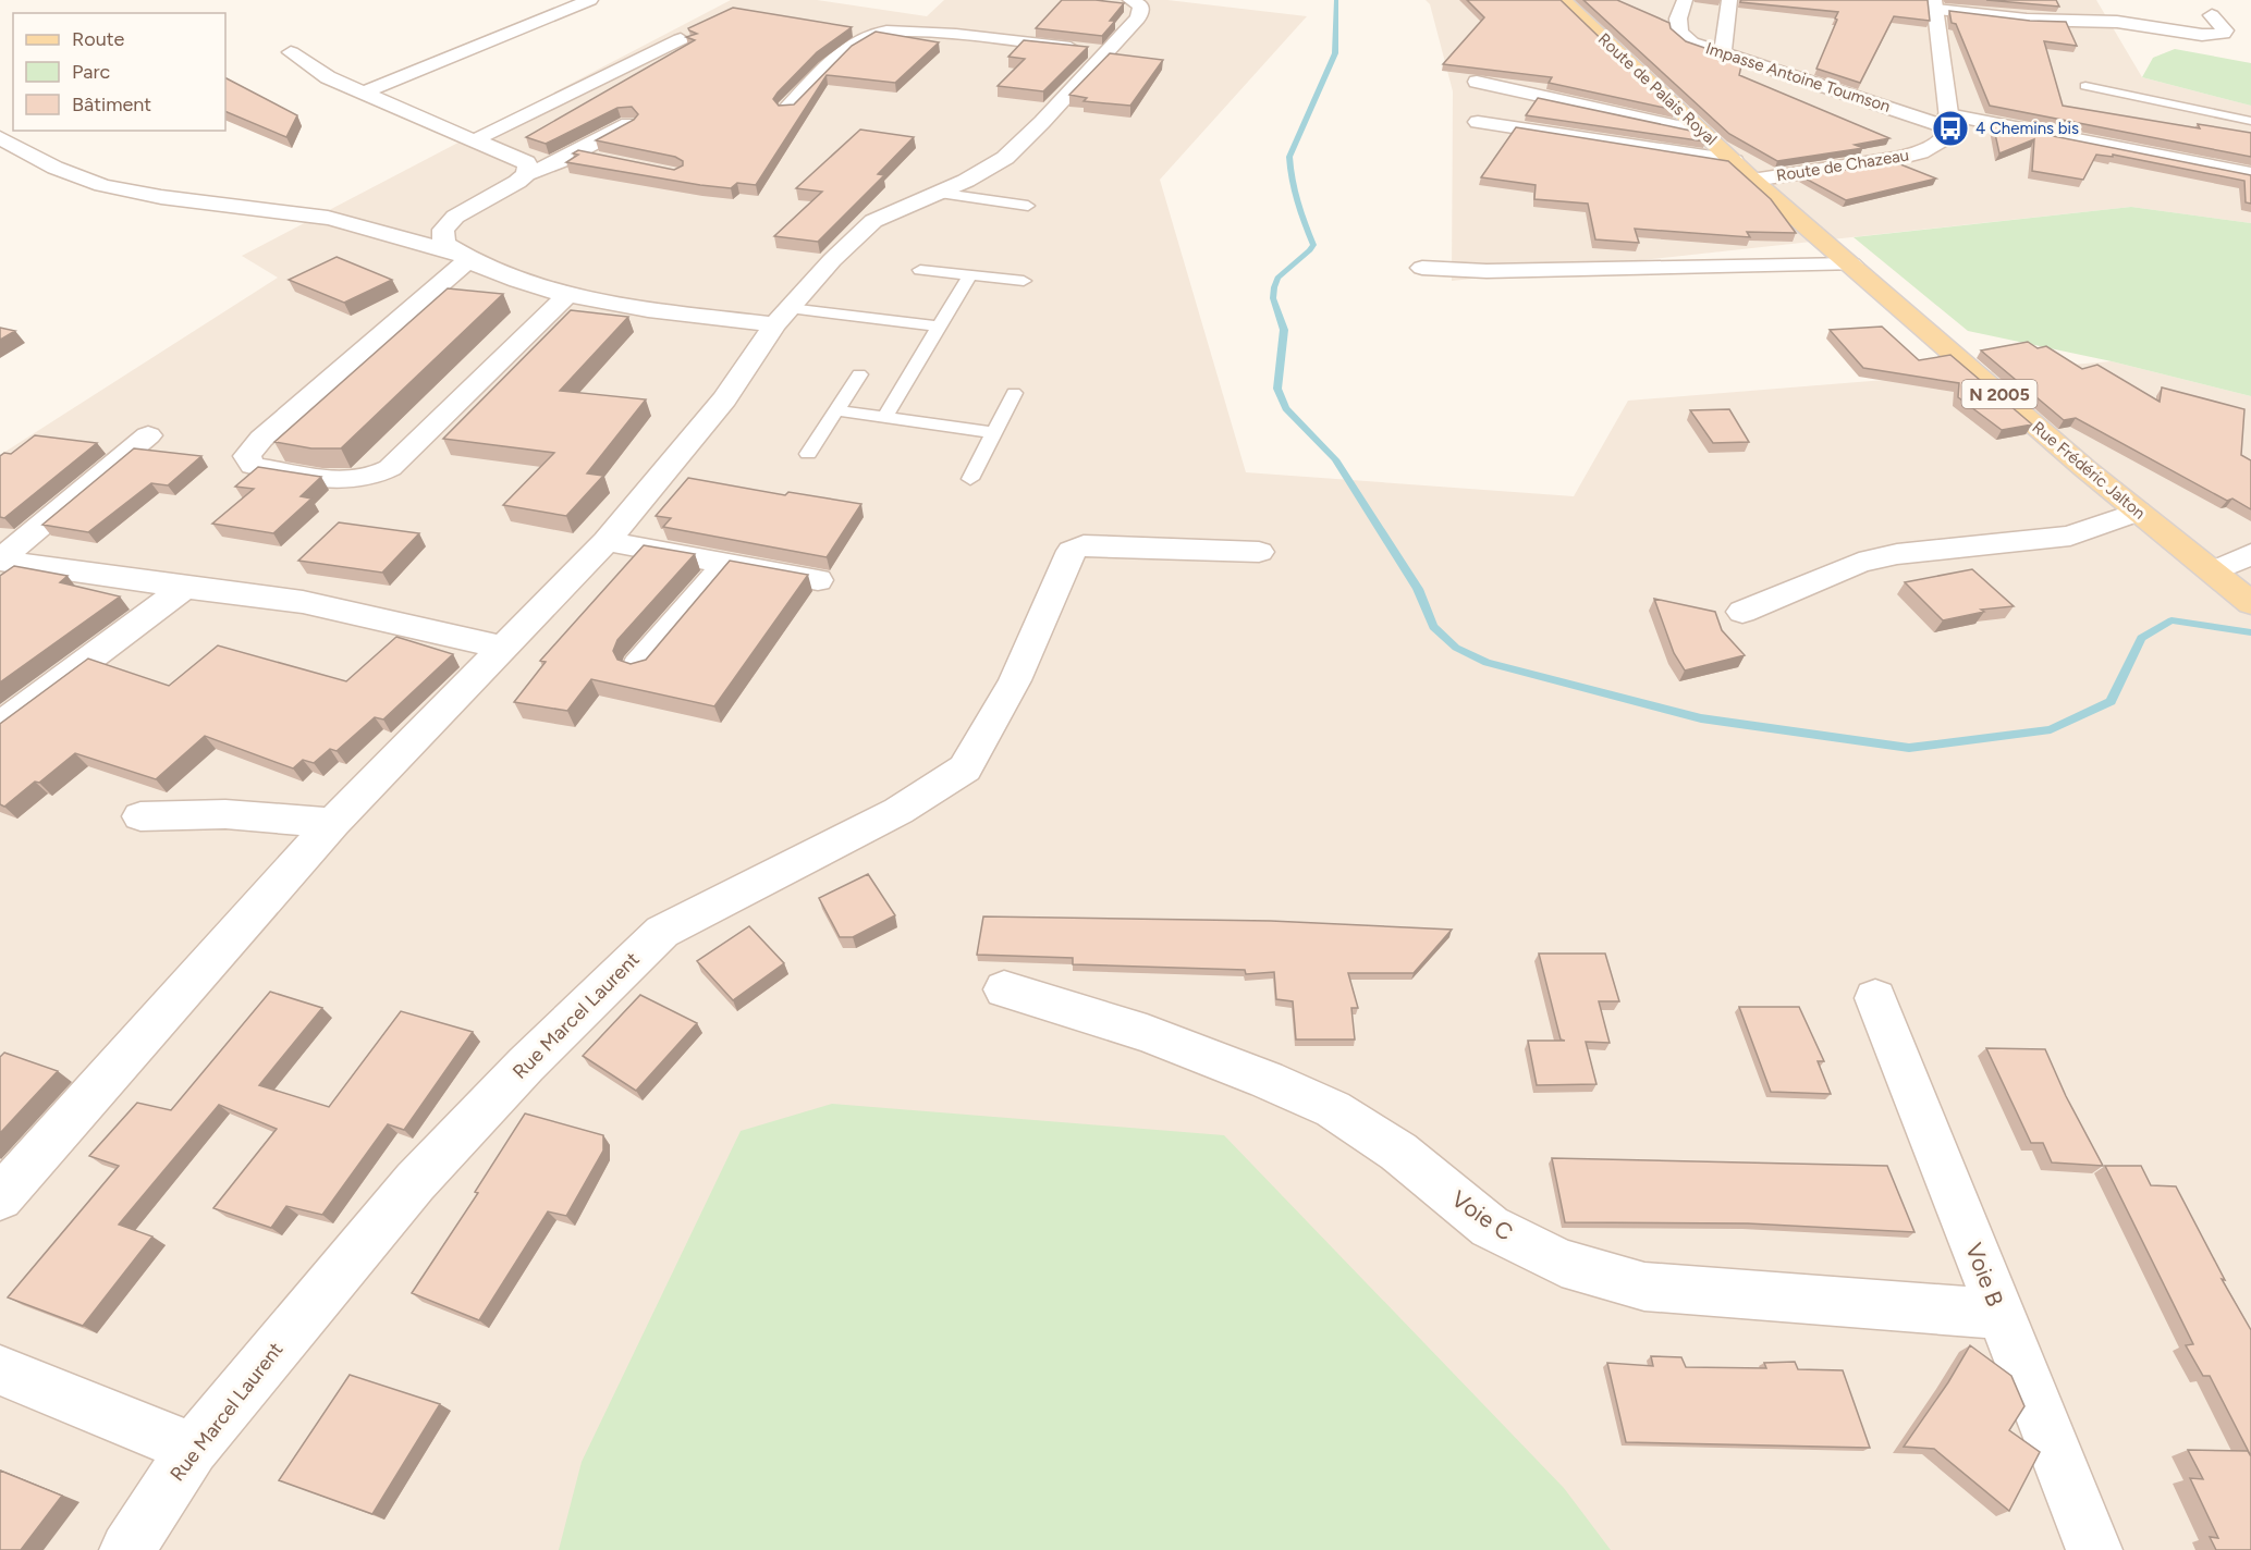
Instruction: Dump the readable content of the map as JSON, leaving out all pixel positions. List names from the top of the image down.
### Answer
{
  "streets": {
    "main road": ["Route de Palais Royal", "N 2005", "Rue Frédéric Jalton"],
    "street": [
      "Impasse Antoine Toumson",
      "Route de Chazeau",
      "Rue Marcel Laurent",
      "Voie C",
      "Voie B"
    ]
  },
  "crossings": [
    ["Impasse Antoine Toumson", "Route de Chazeau"],
    ["Route de Palais Royal", "Route de Chazeau"],
    ["Route de Palais Royal", "Rue Frédéric Jalton"],
    ["Route de Chazeau", "Rue Frédéric Jalton"],
    ["Voie C", "Voie B"]
  ],
  "places": {
    "bus stop": ["4 Chemins bis"]
  },
  "legend": ["Route", "Parc", "Bâtiment"]
}
